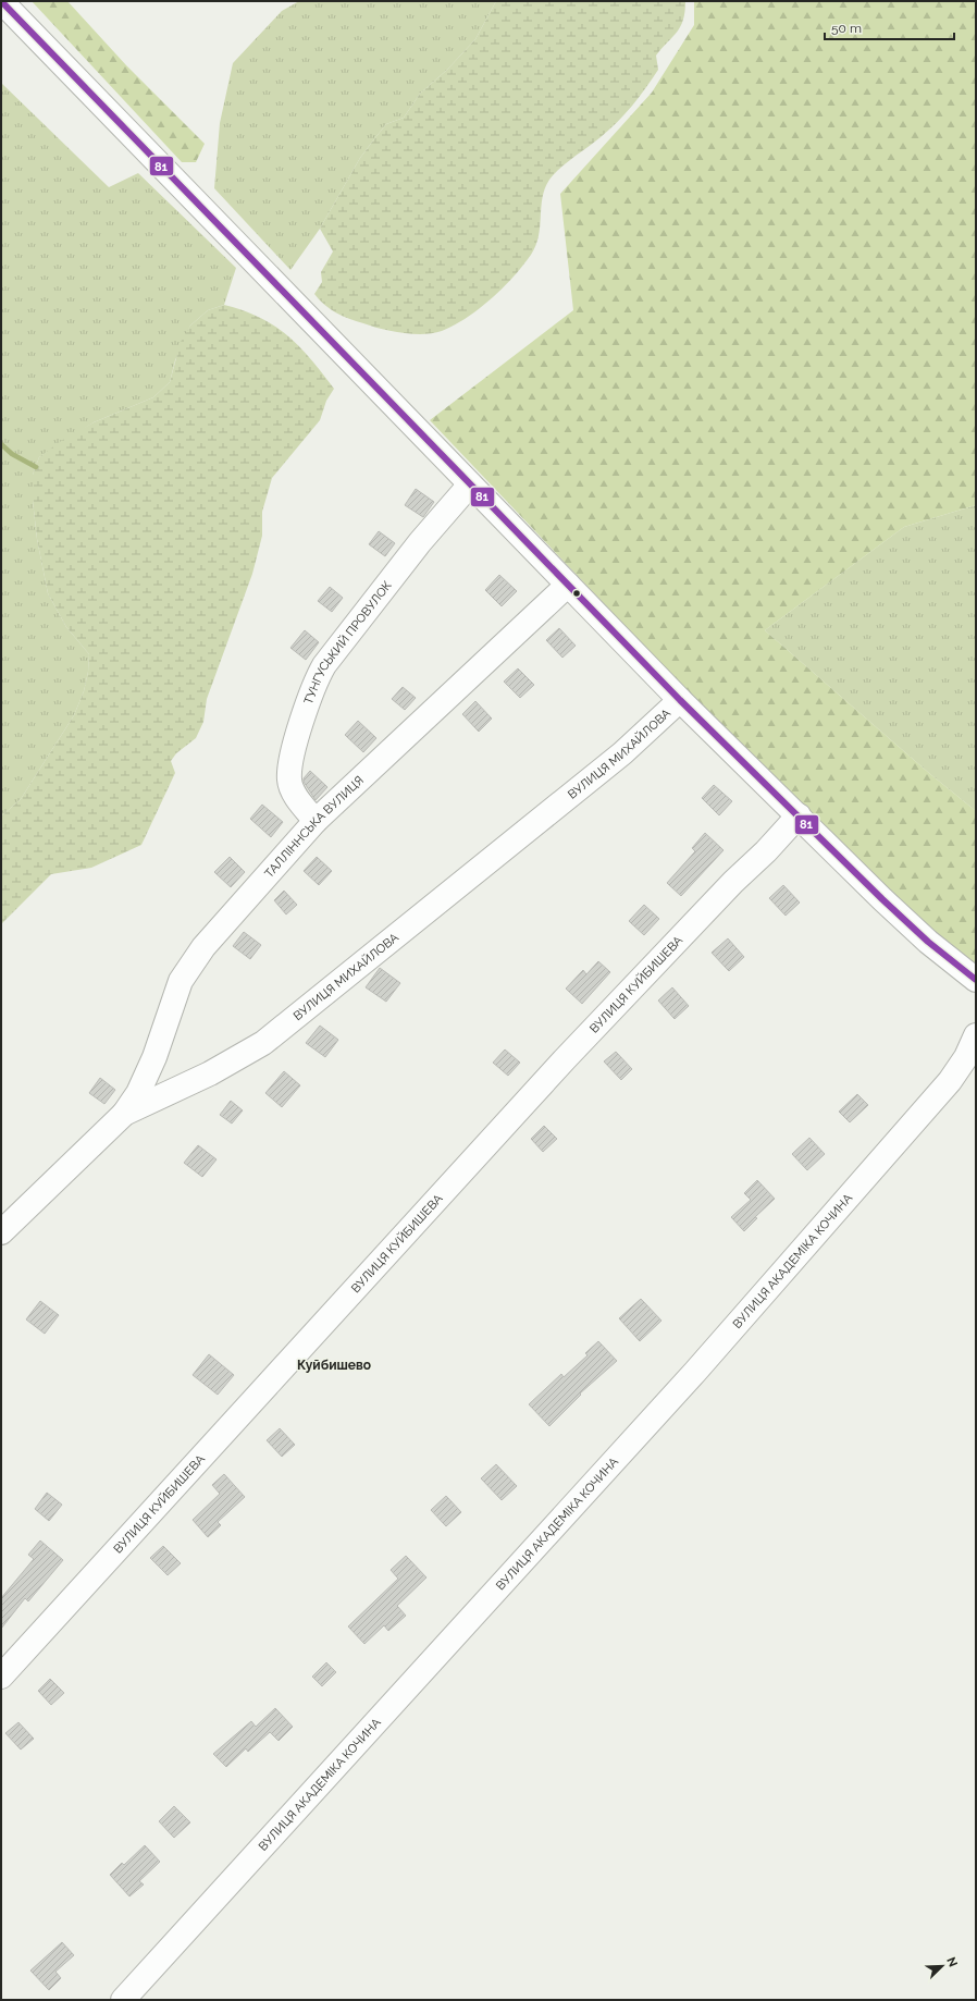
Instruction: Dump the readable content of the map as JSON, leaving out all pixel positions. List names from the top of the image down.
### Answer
{
  "streets": {
    "street": [
      "ТУНГУСЬКИЙ ПРОВУЛОК",
      "ВУЛИЦЯ МИХАЙЛОВА",
      "ТАЛЛІННСЬКА ВУЛИЦЯ",
      "ВУЛИЦЯ КУЙБИШЕВА",
      "ВУЛИЦЯ АКАДЕМІКА КОЧИНА"
    ]
  },
  "crossings": [
    ["ТУНГУСЬКИЙ ПРОВУЛОК", "ТАЛЛІННСЬКА ВУЛИЦЯ"],
    ["ВУЛИЦЯ МИХАЙЛОВА", "ТАЛЛІННСЬКА ВУЛИЦЯ"]
  ],
  "districts": ["Куйбишево"],
  "lines": ["transit line 81"],
  "scale_bar": "50 m",
  "north": "top right"
}
